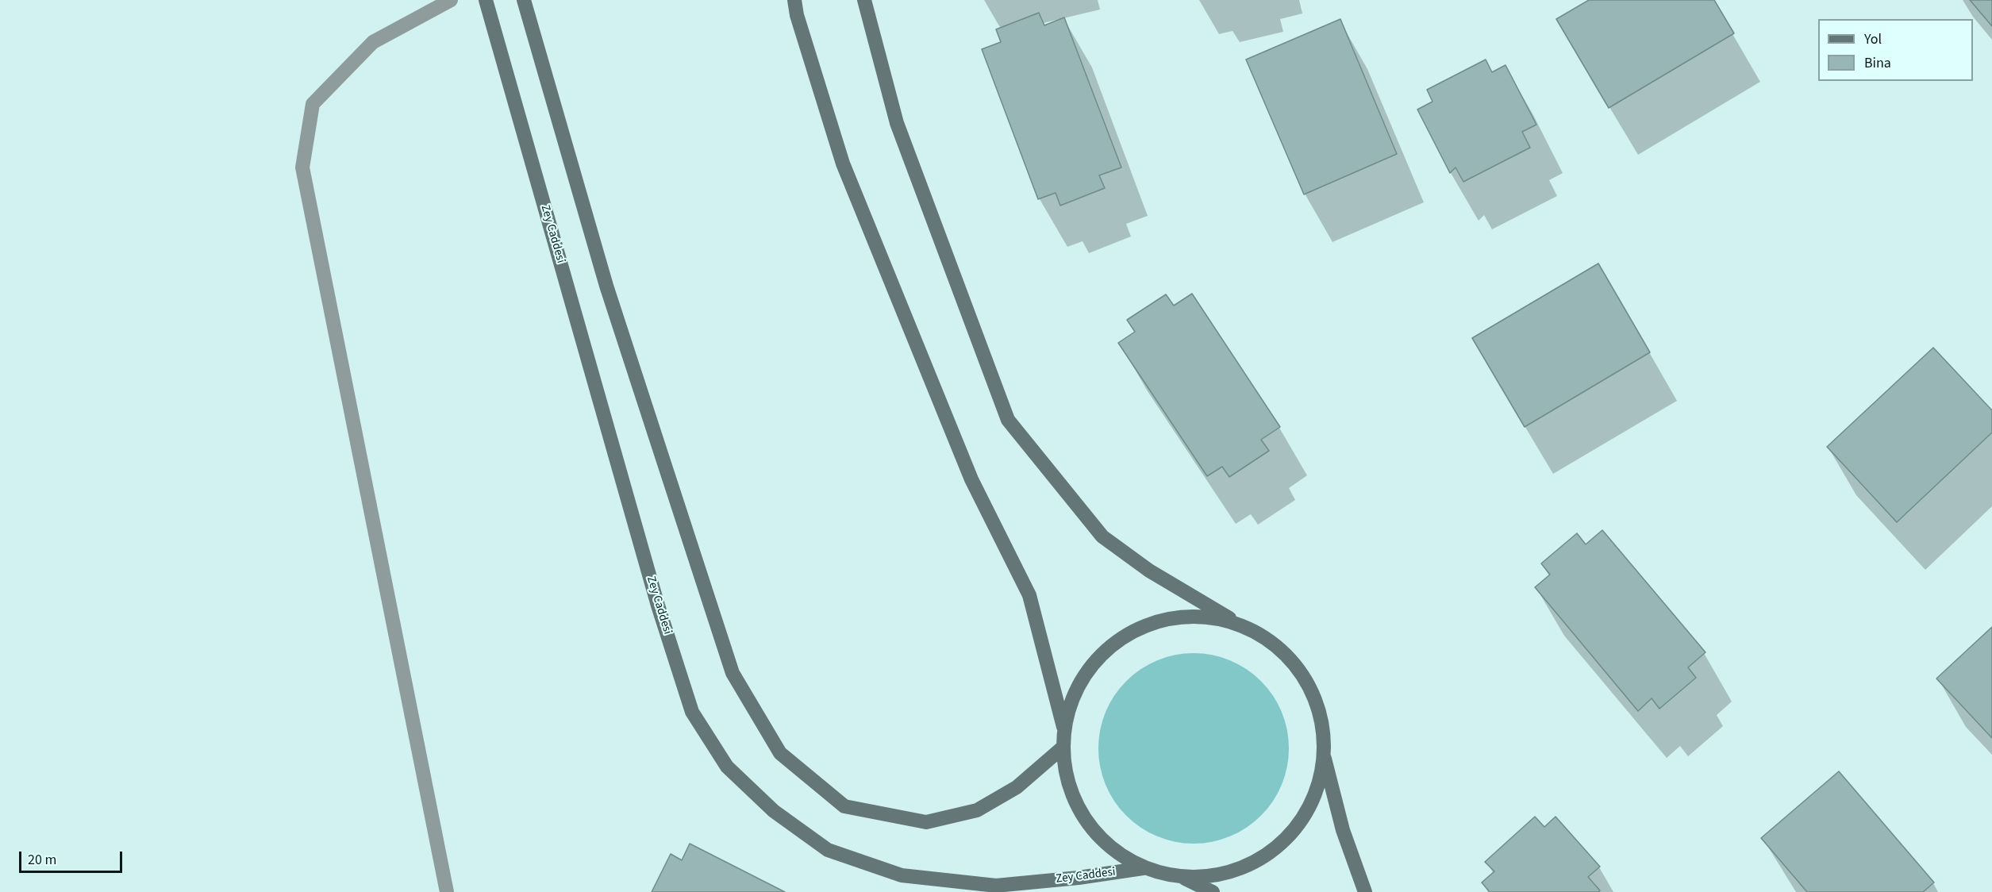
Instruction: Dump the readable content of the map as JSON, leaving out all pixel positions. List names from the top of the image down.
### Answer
{
  "streets": {
    "street": ["Zey Caddesi"]
  },
  "legend": ["Yol", "Bina"],
  "scale_bar": "20 m"
}
